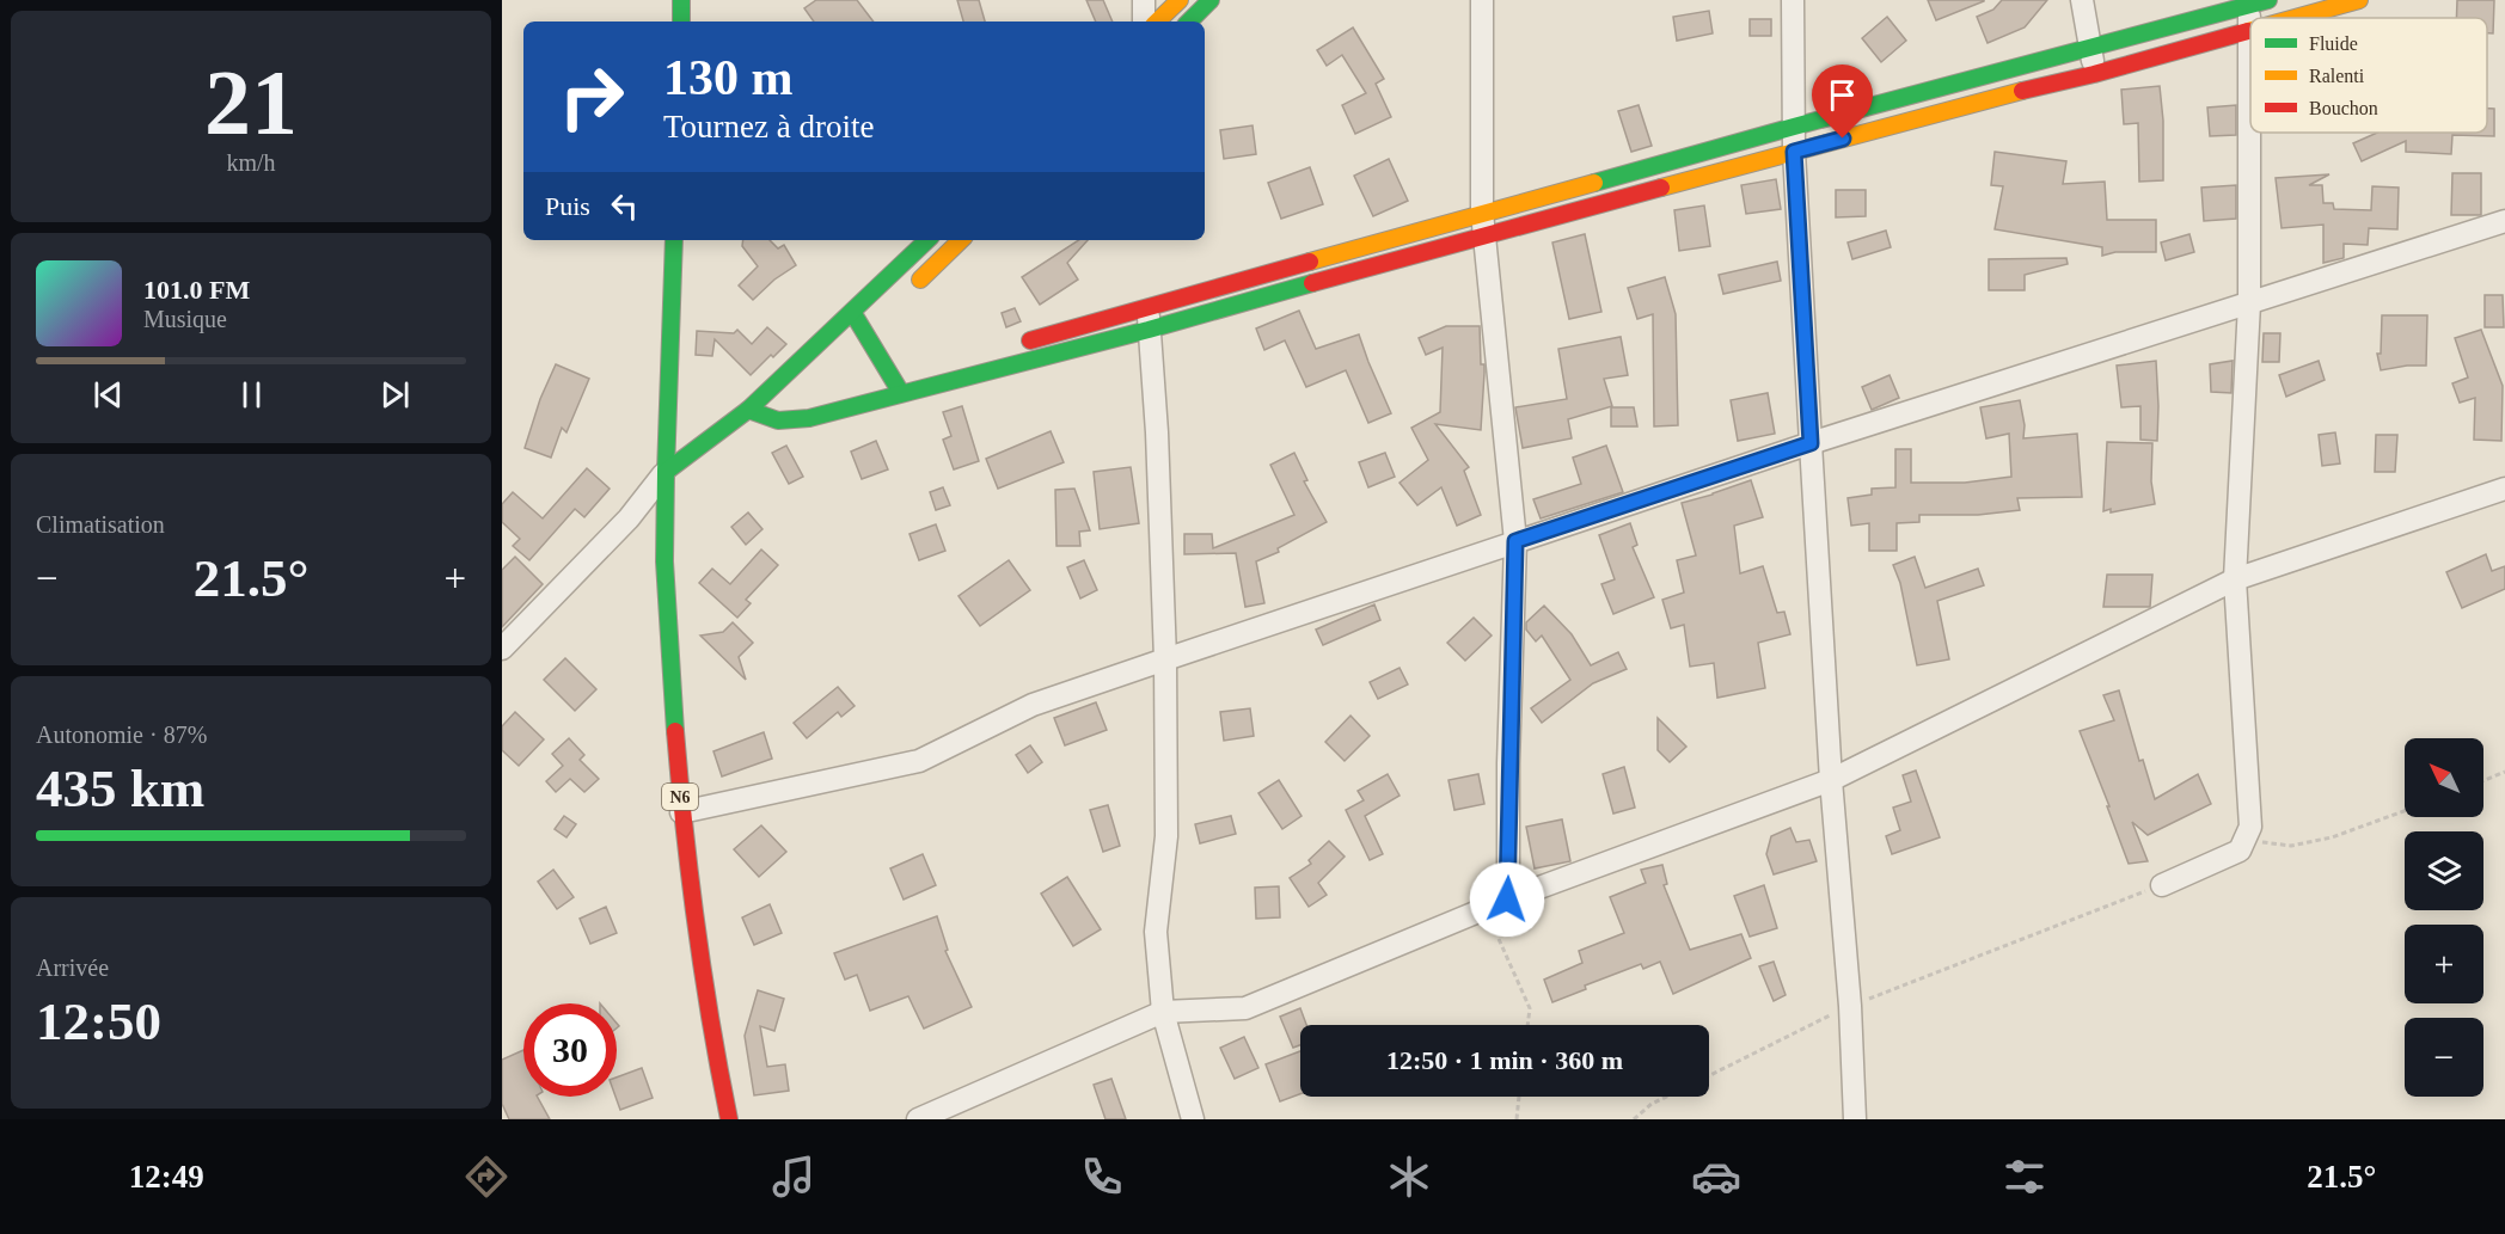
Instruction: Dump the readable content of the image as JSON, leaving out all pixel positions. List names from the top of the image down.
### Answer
{
  "streets": {
    "main road": ["N6"]
  },
  "legend": ["Fluide", "Ralenti", "Bouchon"],
  "north": "top left",
  "page": {
    "tile": [
      ["21", "km/h"],
      "Climatisation",
      ["Autonomie · 87%", "435 km"],
      ["Arrivée", "12:50"]
    ],
    "turn": ["130 m", "Tournez à droite"],
    "then": "Puis",
    "song": ["101.0 FM", "Musique"],
    "heat": ["−", "21.5°", "+"],
    "map_buttons": ["+", "−"],
    "limit": "30",
    "trip": "12:50 · 1 min · 360 m",
    "tabs": ["12:49", "21.5°"]
  }
}
